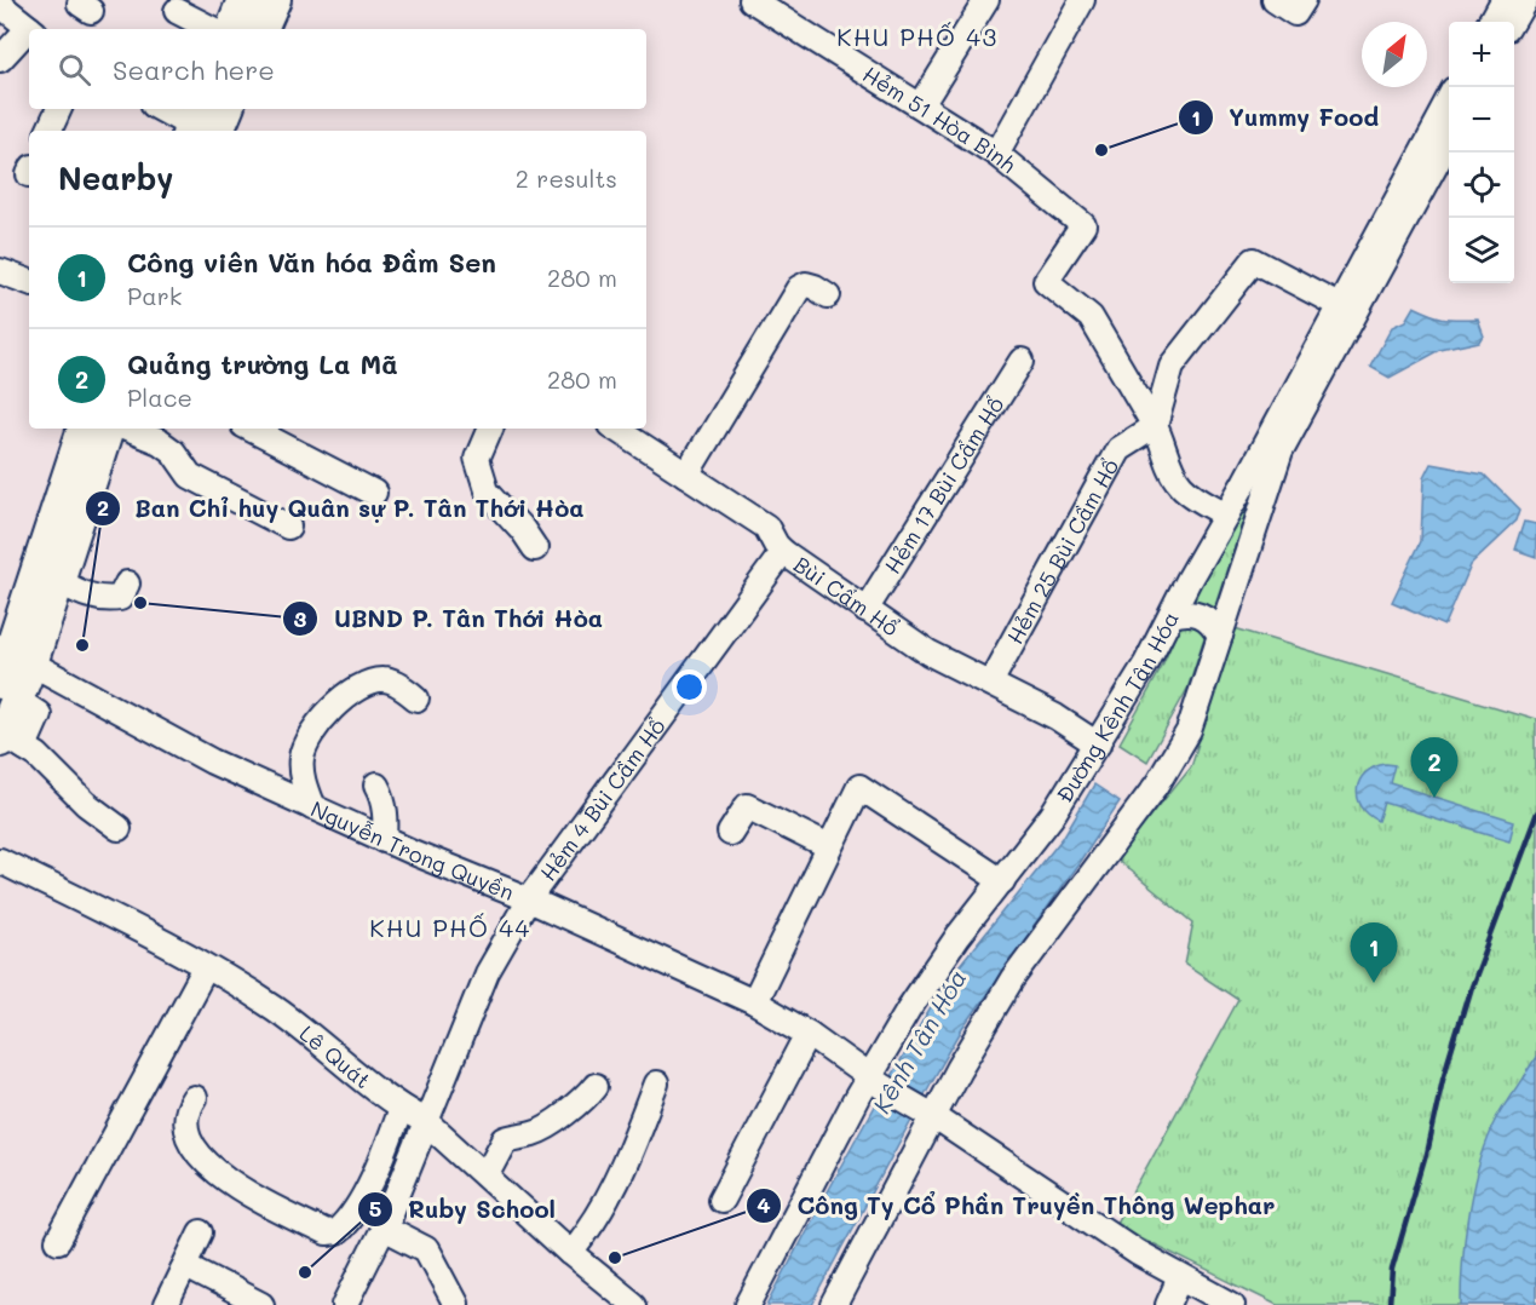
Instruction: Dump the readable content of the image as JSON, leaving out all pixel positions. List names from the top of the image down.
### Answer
{
  "streets": {
    "street": [
      "Hẻm 51 Hòa Bình",
      "Hẻm 17 Bùi Cẩm Hổ",
      "Hẻm 25 Bùi Cầm Hổ",
      "Bùi Cẩm Hổ",
      "Đường Kênh Tân Hóa",
      "Hẻm 4 Bùi Cầm Hổ",
      "Nguyễn Trọng Quyền",
      "Lê Quát"
    ]
  },
  "crossings": [
    ["Hẻm 51 Hòa Bình", "Hẻm 25 Bùi Cầm Hổ"],
    ["Hẻm 17 Bùi Cẩm Hổ", "Bùi Cẩm Hổ"],
    ["Hẻm 25 Bùi Cầm Hổ", "Bùi Cẩm Hổ"],
    ["Bùi Cẩm Hổ", "Đường Kênh Tân Hóa"],
    ["Bùi Cẩm Hổ", "Hẻm 4 Bùi Cầm Hổ"],
    ["Đường Kênh Tân Hóa", "Nguyễn Trọng Quyền"],
    ["Hẻm 4 Bùi Cầm Hổ", "Nguyễn Trọng Quyền"],
    ["Hẻm 4 Bùi Cầm Hổ", "Lê Quát"]
  ],
  "districts": ["KHU PHỐ 43", "KHU PHỐ 44"],
  "water": ["Kênh Tân Hóa"],
  "places": [
    "Yummy Food",
    "UBND P. Tân Thới Hòa",
    "Ban Chỉ huy Quân sự P. Tân Thới Hòa",
    "Công Ty Cổ Phần Truyền Thông Wephar",
    "Ruby School"
  ],
  "north": "top right",
  "page": {
    "map_buttons": ["+", "−"],
    "search": "Search here",
    "heading": ["Nearby", "2 results"],
    "list": [
      {
        "mark": "1",
        "name": "Công viên Văn hóa Đầm Sen",
        "note": "Park",
        "value": "280 m"
      },
      {
        "mark": "2",
        "name": "Quảng trường La Mã",
        "note": "Place",
        "value": "280 m"
      }
    ],
    "pins": ["2", "1"]
  }
}
